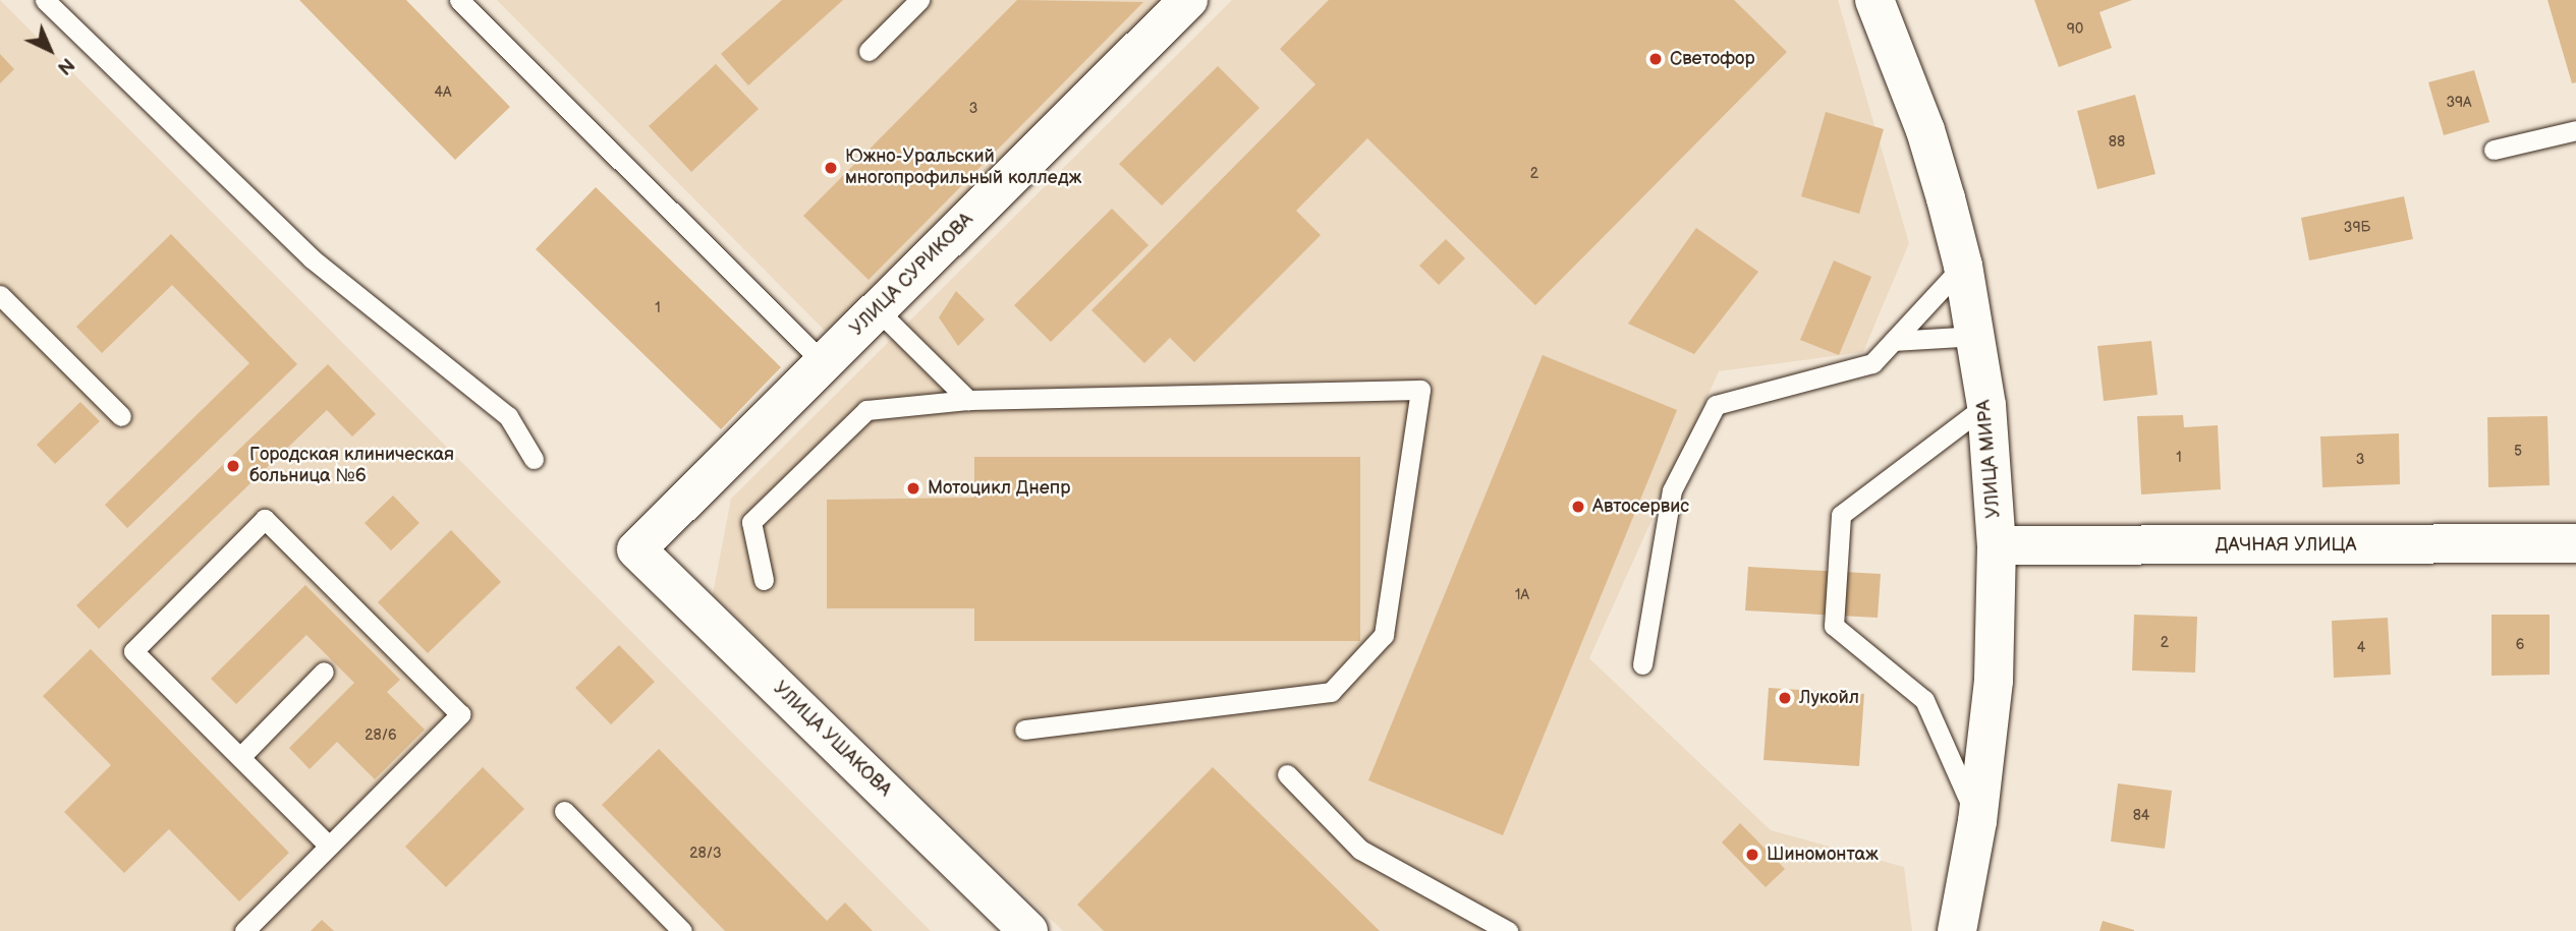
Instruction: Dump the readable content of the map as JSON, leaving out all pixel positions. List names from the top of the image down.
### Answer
{
  "streets": {
    "street": [
      "УЛИЦА СУРИКОВА",
      "УЛИЦА МИРА",
      "ДАЧНАЯ УЛИЦА",
      "УЛИЦА УШАКОВА"
    ]
  },
  "crossings": [
    ["УЛИЦА СУРИКОВА", "УЛИЦА УШАКОВА"],
    ["УЛИЦА МИРА", "ДАЧНАЯ УЛИЦА"]
  ],
  "places": [
    "Светофор",
    "Южно-Уральский многопрофильный колледж",
    "Городская клиническая больница №6",
    "Мотоцикл Днепр",
    "Автосервис",
    "Лукойл",
    "Шиномонтаж"
  ],
  "house_numbers": [
    "90",
    "4А",
    "39А",
    "3",
    "88",
    "2",
    "39Б",
    "1",
    "5",
    "1",
    "3",
    "1А",
    "2",
    "6",
    "4",
    "28/6",
    "84",
    "28/3"
  ],
  "north": "bottom right"
}
